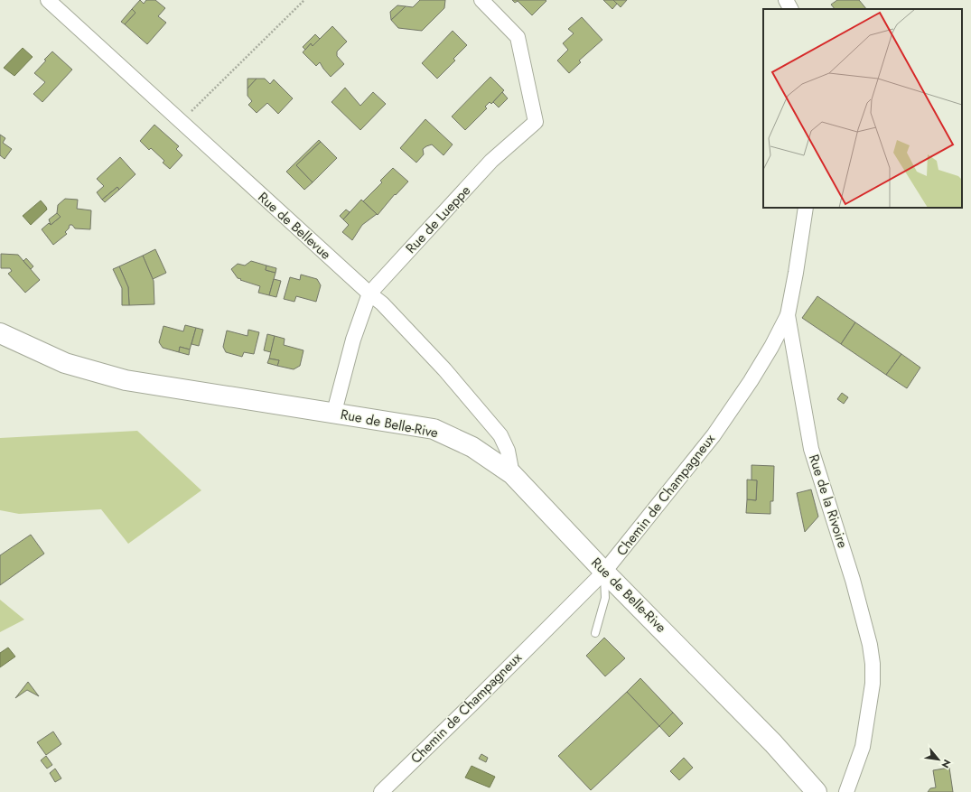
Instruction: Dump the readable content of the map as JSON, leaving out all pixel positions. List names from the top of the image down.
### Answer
{
  "streets": {
    "street": [
      "Rue de Lueppe",
      "Rue de Bellevue",
      "Rue de Belle-Rive",
      "Chemin de Champagneux",
      "Rue de la Rivoire"
    ]
  },
  "crossings": [
    ["Rue de Lueppe", "Rue de Bellevue"],
    ["Rue de Lueppe", "Rue de Belle-Rive"],
    ["Rue de Bellevue", "Rue de Belle-Rive"],
    ["Rue de Belle-Rive", "Chemin de Champagneux"],
    ["Chemin de Champagneux", "Rue de la Rivoire"]
  ],
  "north": "bottom right"
}
